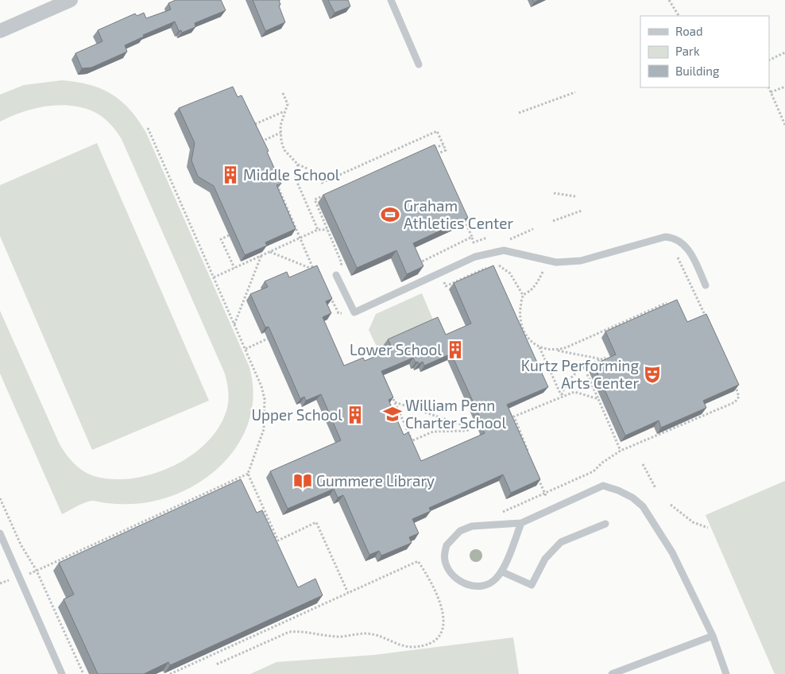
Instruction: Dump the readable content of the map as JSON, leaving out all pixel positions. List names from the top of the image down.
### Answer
{
  "places": {
    "building": ["Middle School", "Lower School", "Upper School"],
    "sports": ["Graham Athletics Center"],
    "theatre": ["Kurtz Performing Arts Center"],
    "school or university": ["William Penn Charter School"],
    "library": ["Gummere Library"]
  },
  "legend": ["Road", "Park", "Building"]
}
